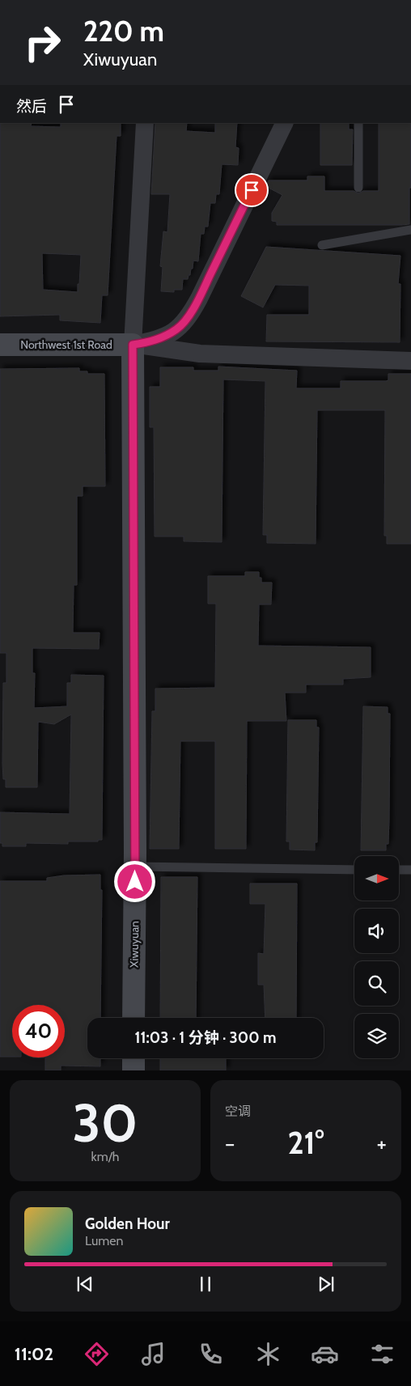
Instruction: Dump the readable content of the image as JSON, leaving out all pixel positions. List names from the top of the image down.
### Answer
{
  "streets": {
    "street": ["Northwest 1st Road", "Xiwuyuan"]
  },
  "crossings": [
    ["Northwest 1st Road", "Xiwuyuan"]
  ],
  "north": "right",
  "page": {
    "turn": ["220 m", "Xiwuyuan"],
    "then": "然后",
    "limit": "40",
    "trip": "11:03 · 1 分钟 · 300 m",
    "tile": [
      ["30", "km/h"],
      "空调"
    ],
    "heat": ["−", "21°", "+"],
    "song": ["Golden Hour", "Lumen"],
    "tabs": "11:02"
  }
}
